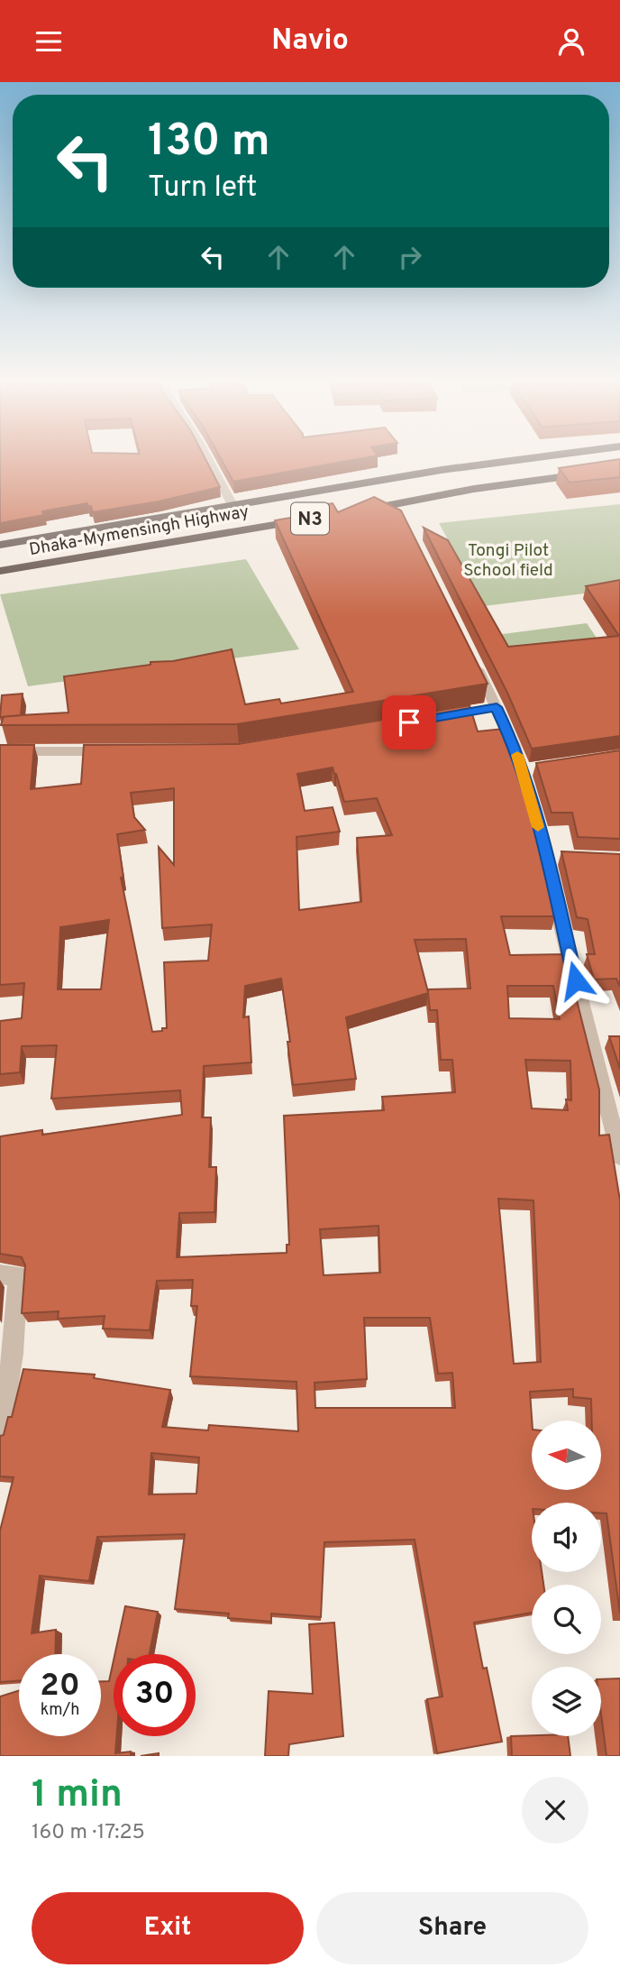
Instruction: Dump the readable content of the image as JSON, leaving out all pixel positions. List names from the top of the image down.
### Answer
{
  "streets": {
    "highway": ["N3", "Dhaka-Mymensingh Highway"]
  },
  "parks": ["Tongi Pilot School field"],
  "north": "left",
  "page": {
    "header": "Navio",
    "turn": ["130 m", "Turn left"],
    "speed": "20 km/h",
    "limit": "30",
    "heading": ["1 min", "160 m · 17:25"],
    "buttons": ["Exit", "Share"]
  }
}
